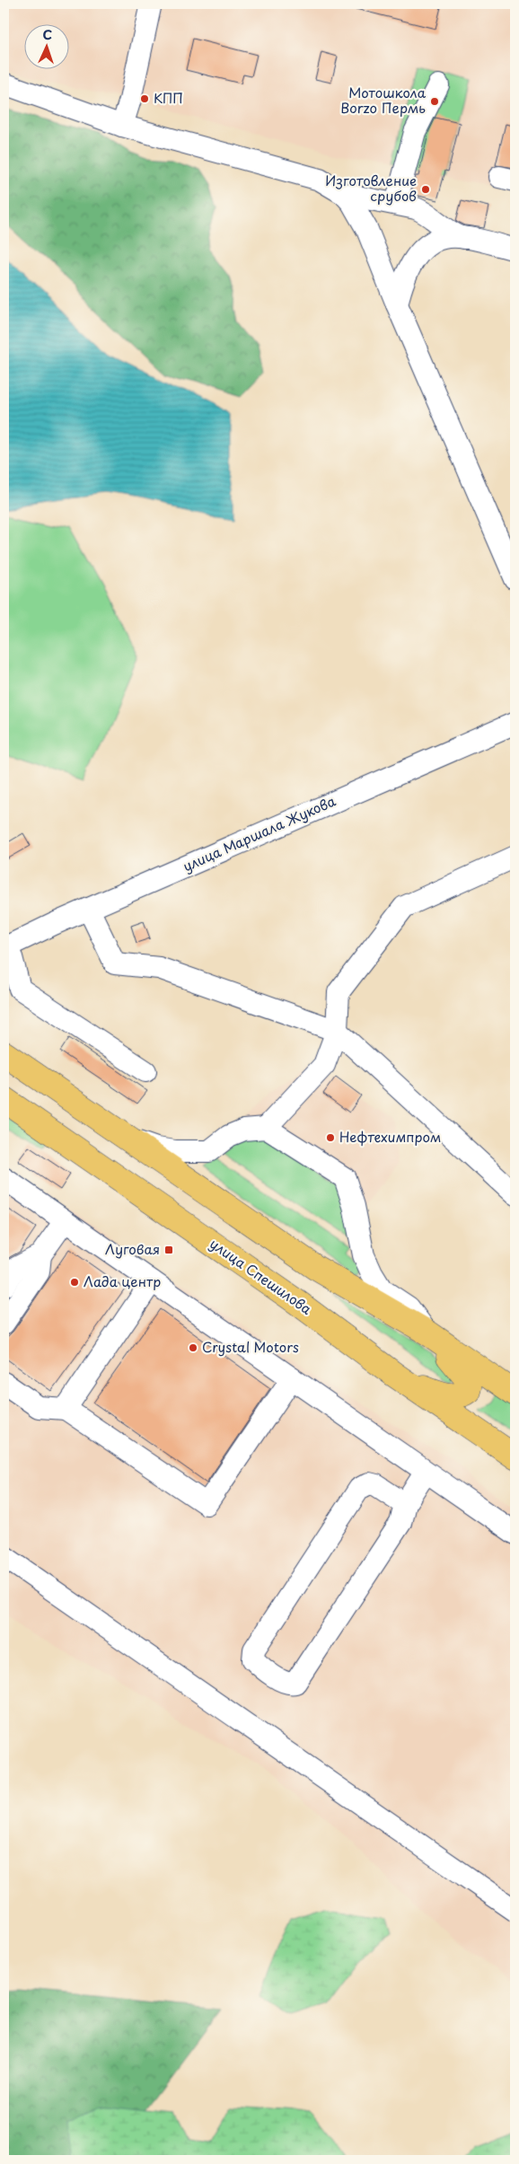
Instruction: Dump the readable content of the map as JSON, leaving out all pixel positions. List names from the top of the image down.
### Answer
{
  "streets": {
    "main road": ["улица Спешилова"],
    "street": ["улица Маршала Жукова"]
  },
  "places": {
    "other": [
      "КПП",
      "Мотошкола Borzo Пермь",
      "Изготовление срубов",
      "Нефтехимпром",
      "Лада центр",
      "Crystal Motors"
    ],
    "transit": ["Луговая"]
  },
  "north": "top"
}
